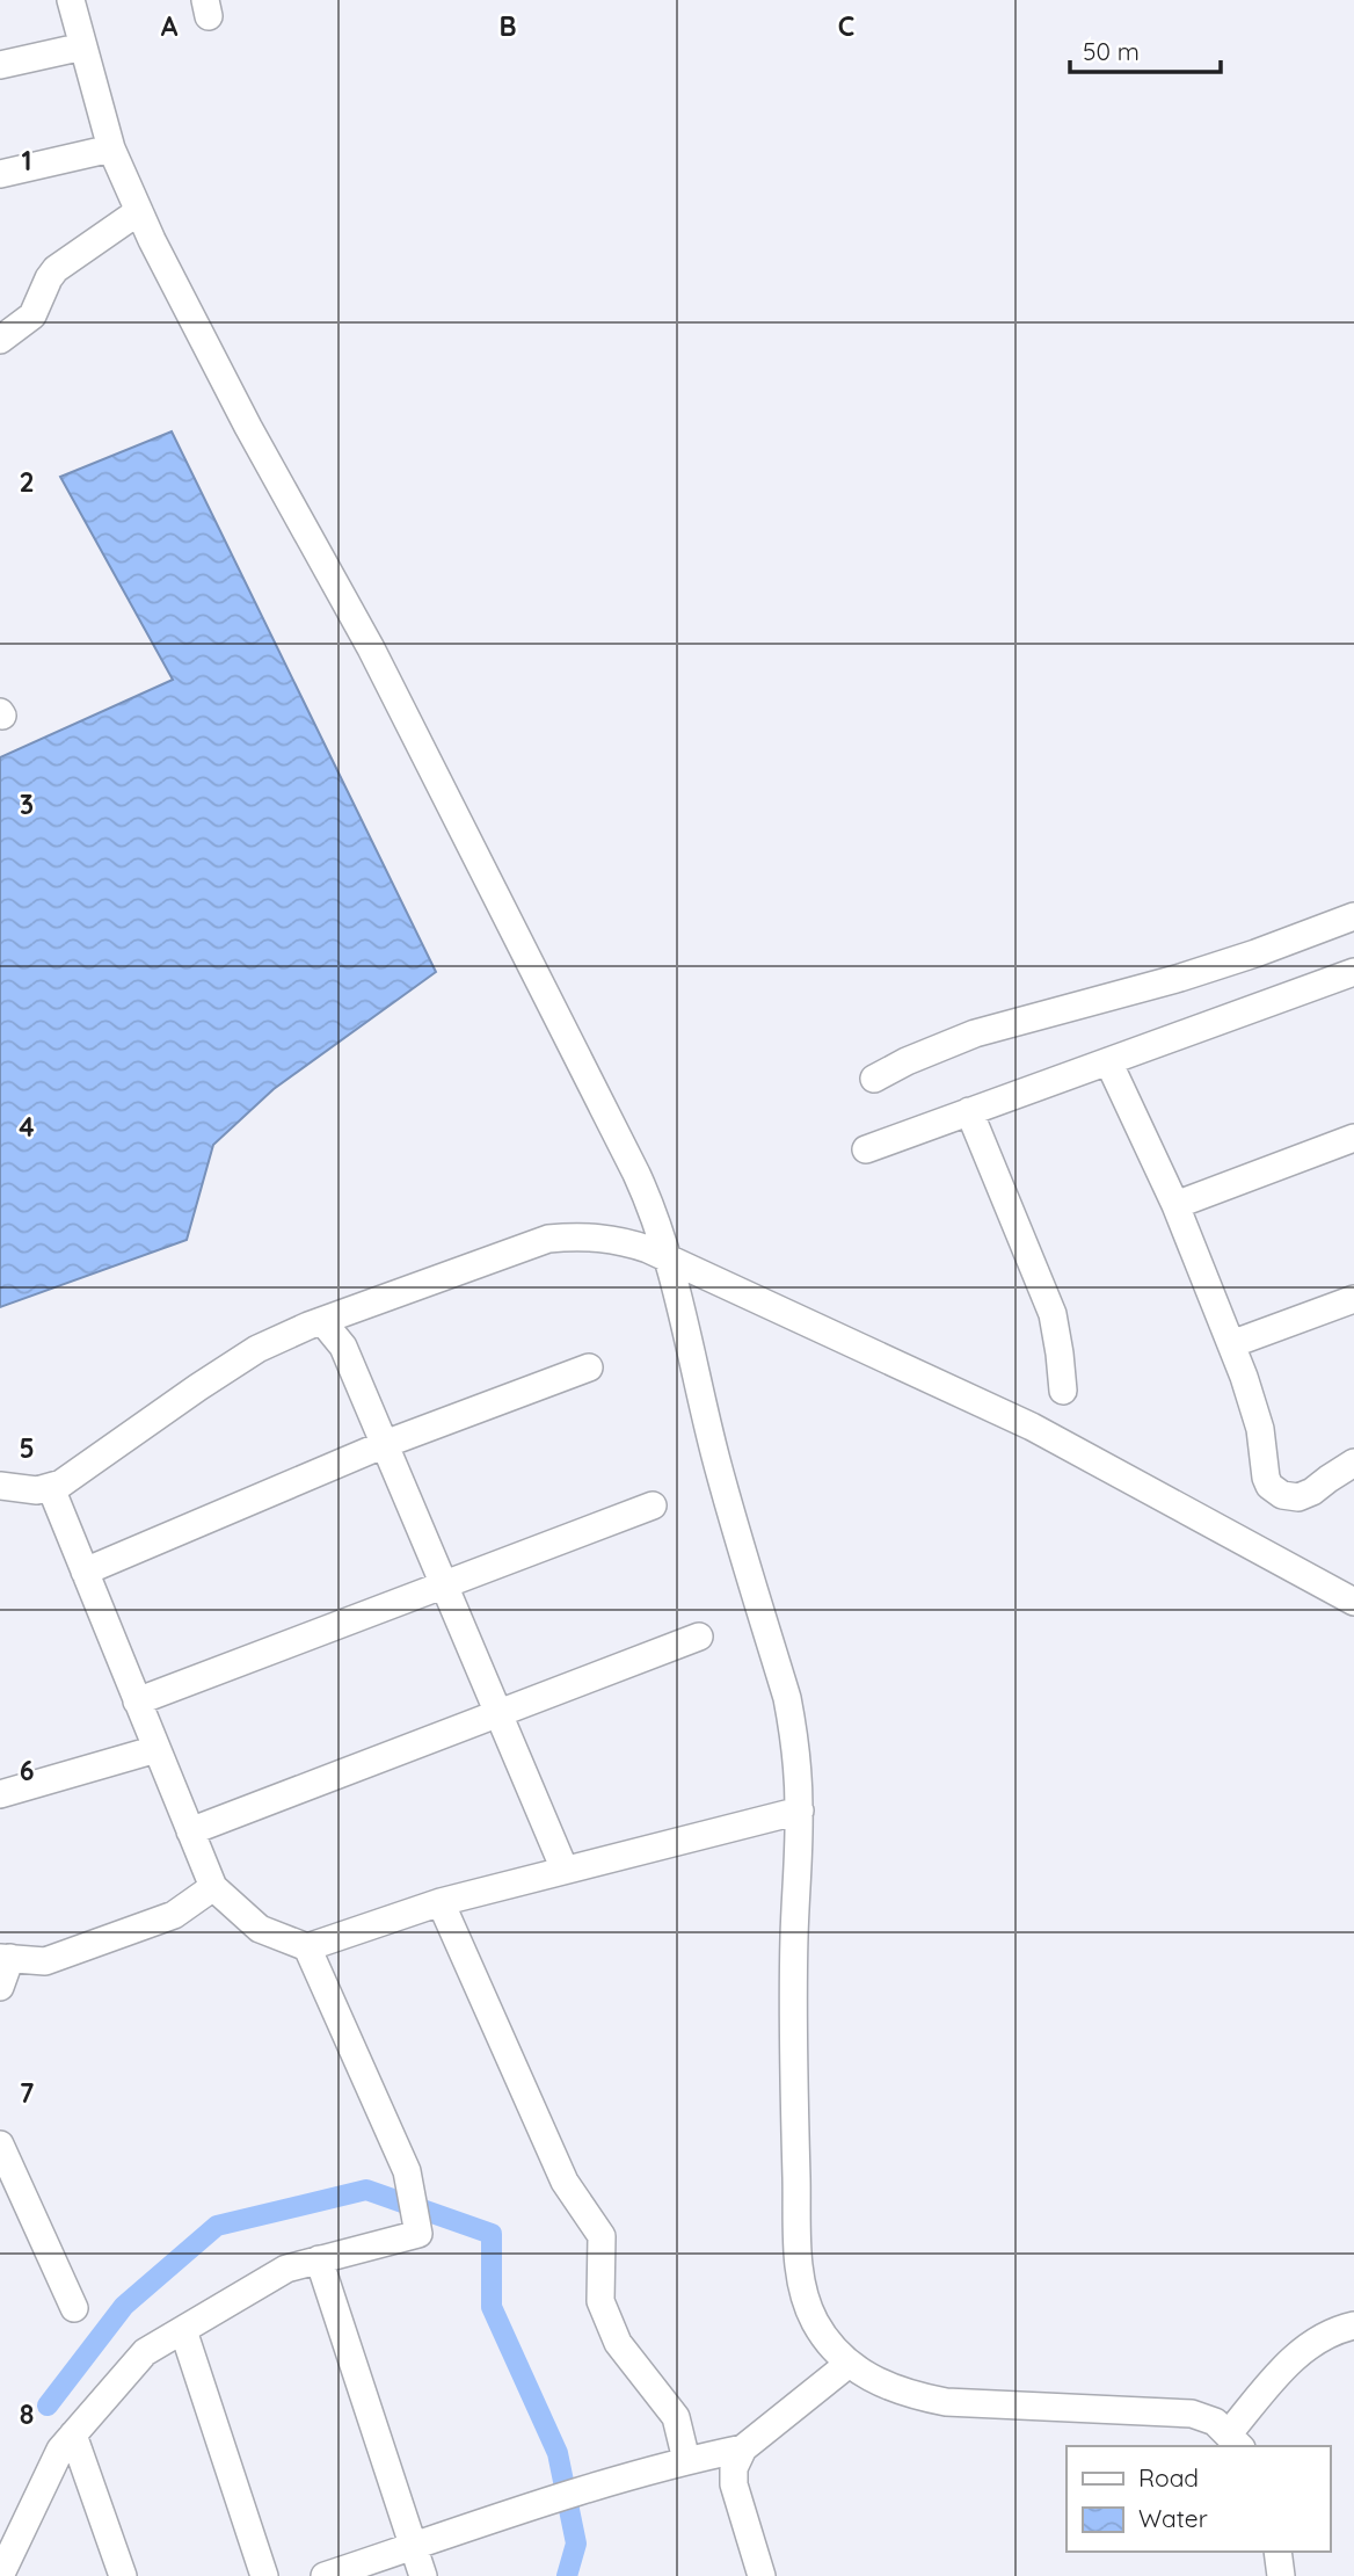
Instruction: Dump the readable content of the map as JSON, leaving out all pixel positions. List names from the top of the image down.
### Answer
{
  "legend": ["Road", "Water"],
  "scale_bar": "50 m",
  "grid": {
    "columns": ["A", "B", "C"],
    "rows": [
      "1",
      "2",
      "3",
      "4",
      "5",
      "6",
      "7",
      "8"
    ]
  }
}
